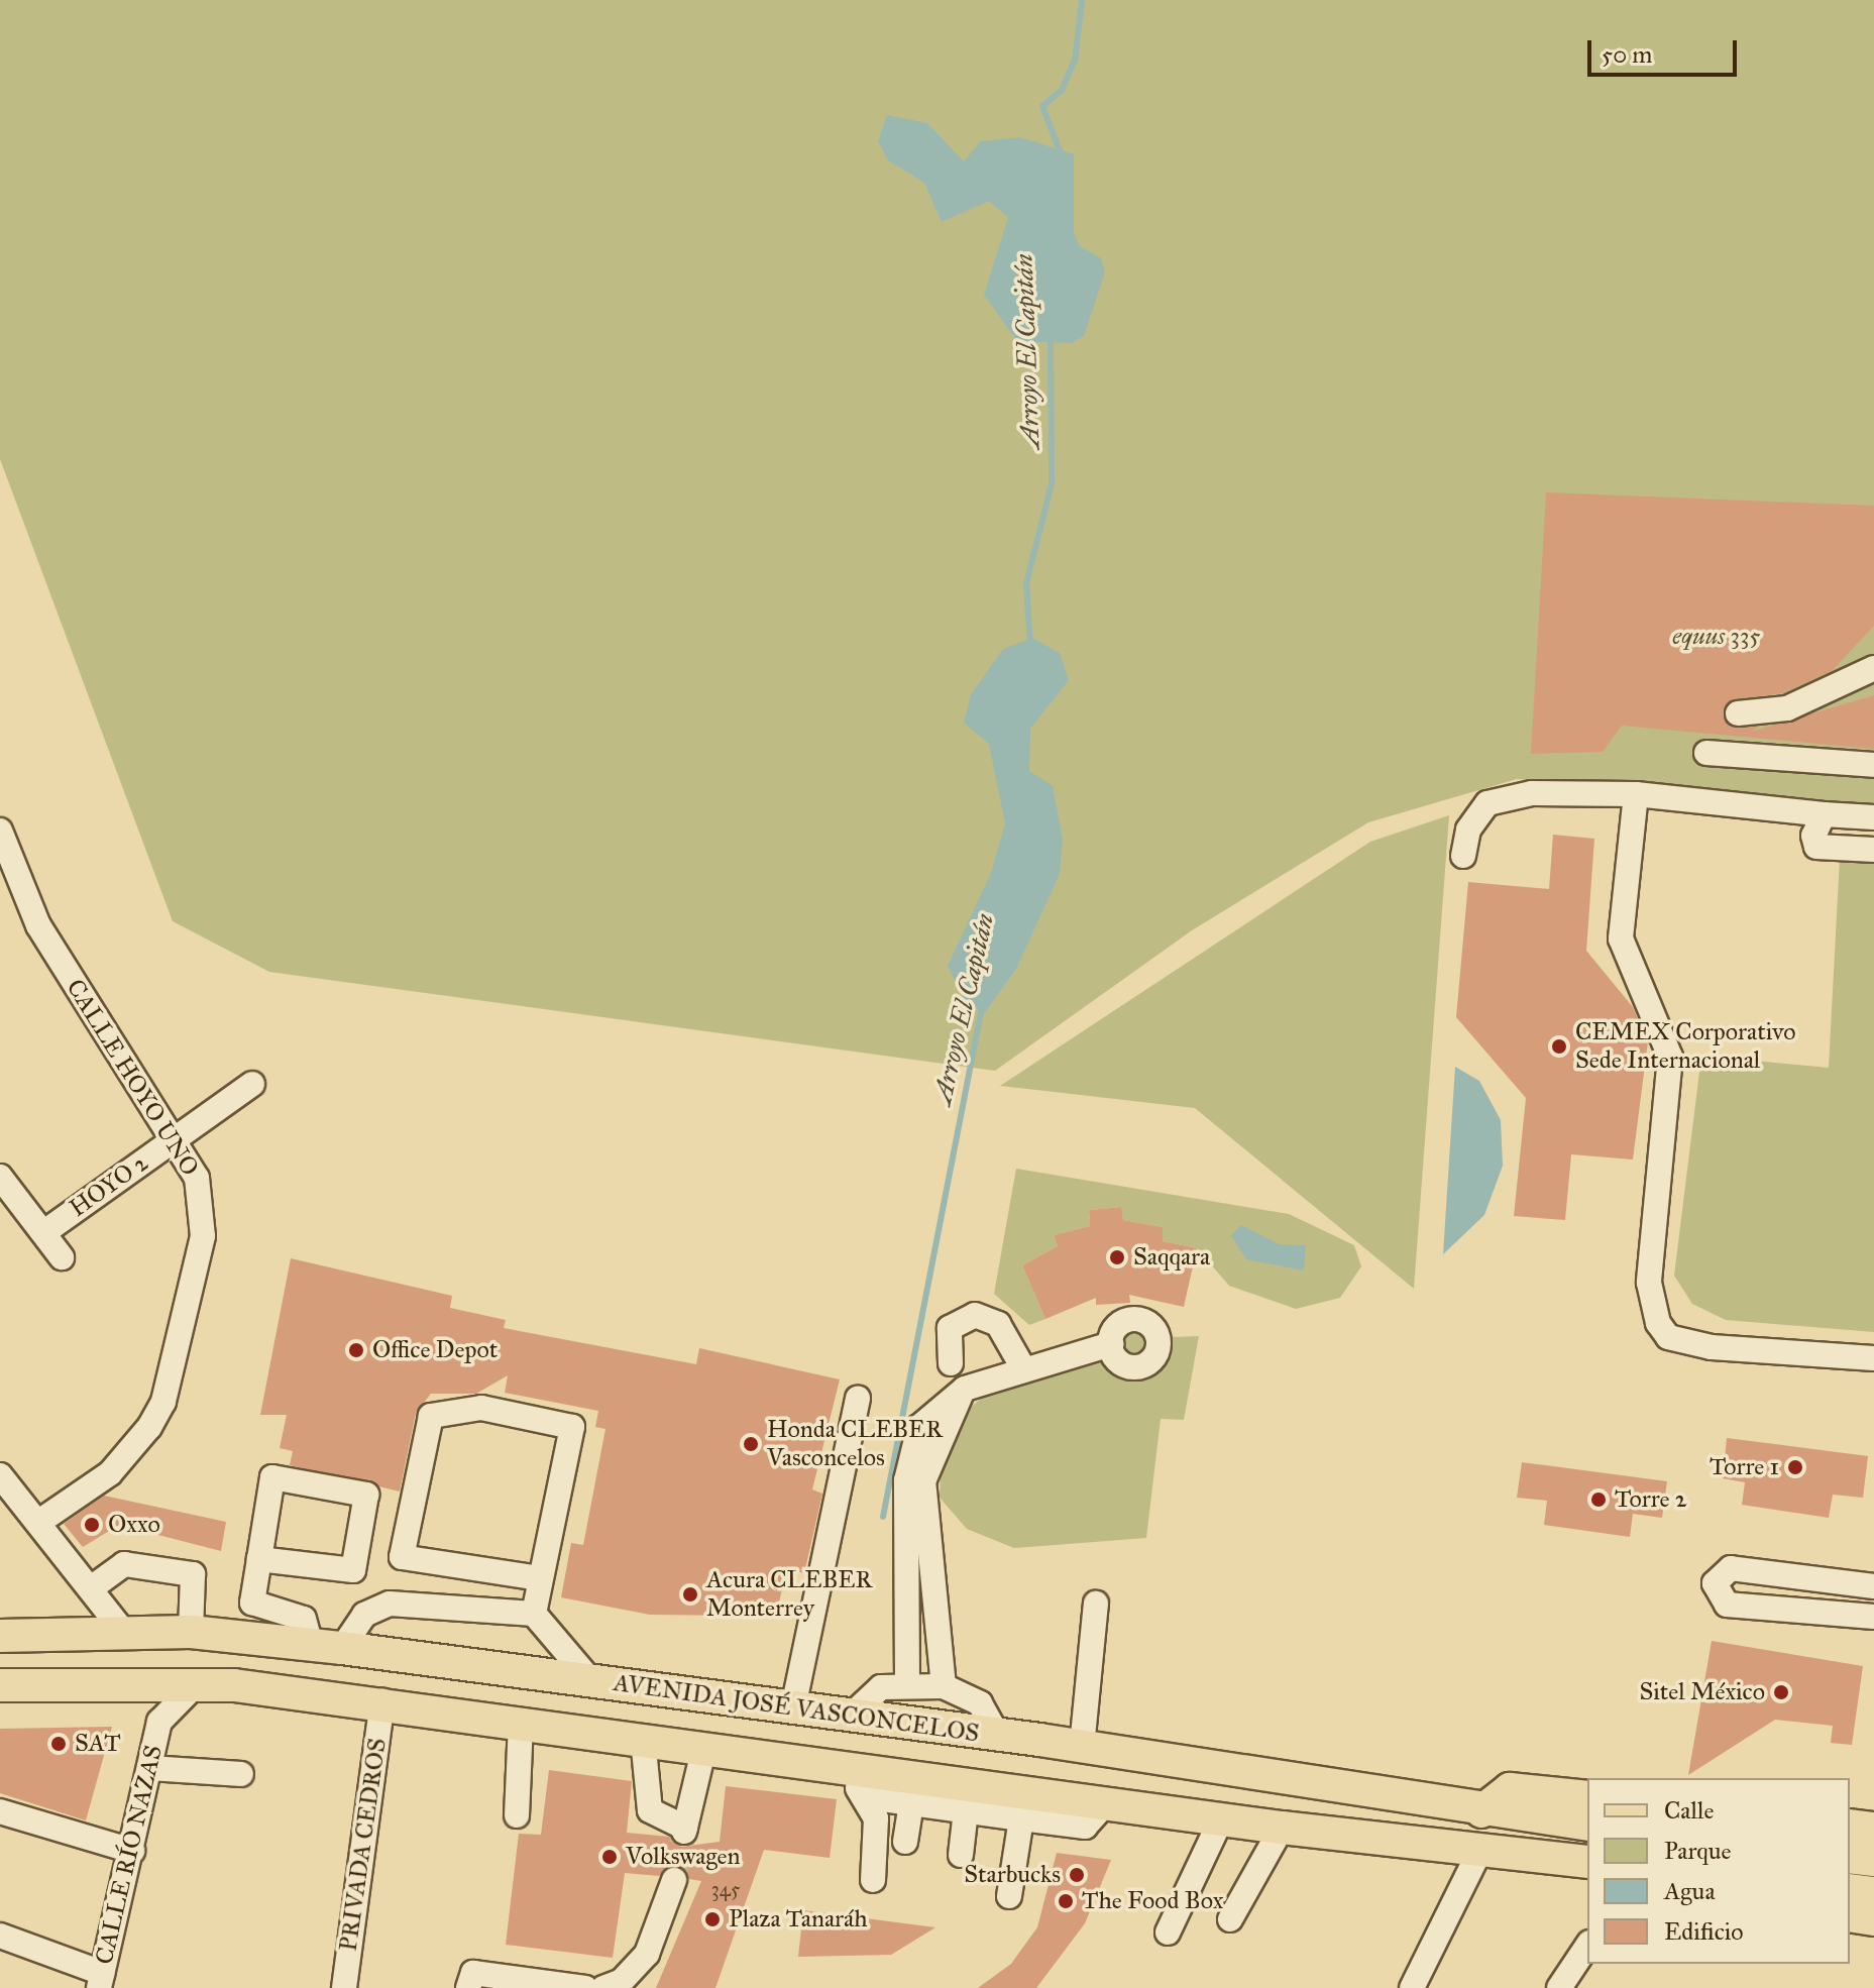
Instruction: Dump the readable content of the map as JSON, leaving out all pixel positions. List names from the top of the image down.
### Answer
{
  "streets": {
    "main road": ["AVENIDA JOSÉ VASCONCELOS"],
    "street": [
      "CALLE HOYO UNO",
      "HOYO 2",
      "PRIVADA CEDROS",
      "CALLE RÍO NAZAS"
    ]
  },
  "crossings": [
    ["CALLE HOYO UNO", "HOYO 2"],
    ["AVENIDA JOSÉ VASCONCELOS", "PRIVADA CEDROS"],
    ["AVENIDA JOSÉ VASCONCELOS", "CALLE RÍO NAZAS"]
  ],
  "water": ["Arroyo El Capitán"],
  "parks": ["equus 335"],
  "places": [
    "CEMEX Corporativo Sede Internacional",
    "Saqqara",
    "Office Depot",
    "Honda CLEBER Vasconcelos",
    "Torre 1",
    "Torre 2",
    "Oxxo",
    "Acura CLEBER Monterrey",
    "Sitel México",
    "SAT",
    "Volkswagen",
    "Starbucks",
    "The Food Box",
    "Plaza Tanaráh"
  ],
  "house_numbers": ["345"],
  "legend": [
    "Calle",
    "Parque",
    "Agua",
    "Edificio"
  ],
  "scale_bar": "50 m"
}
